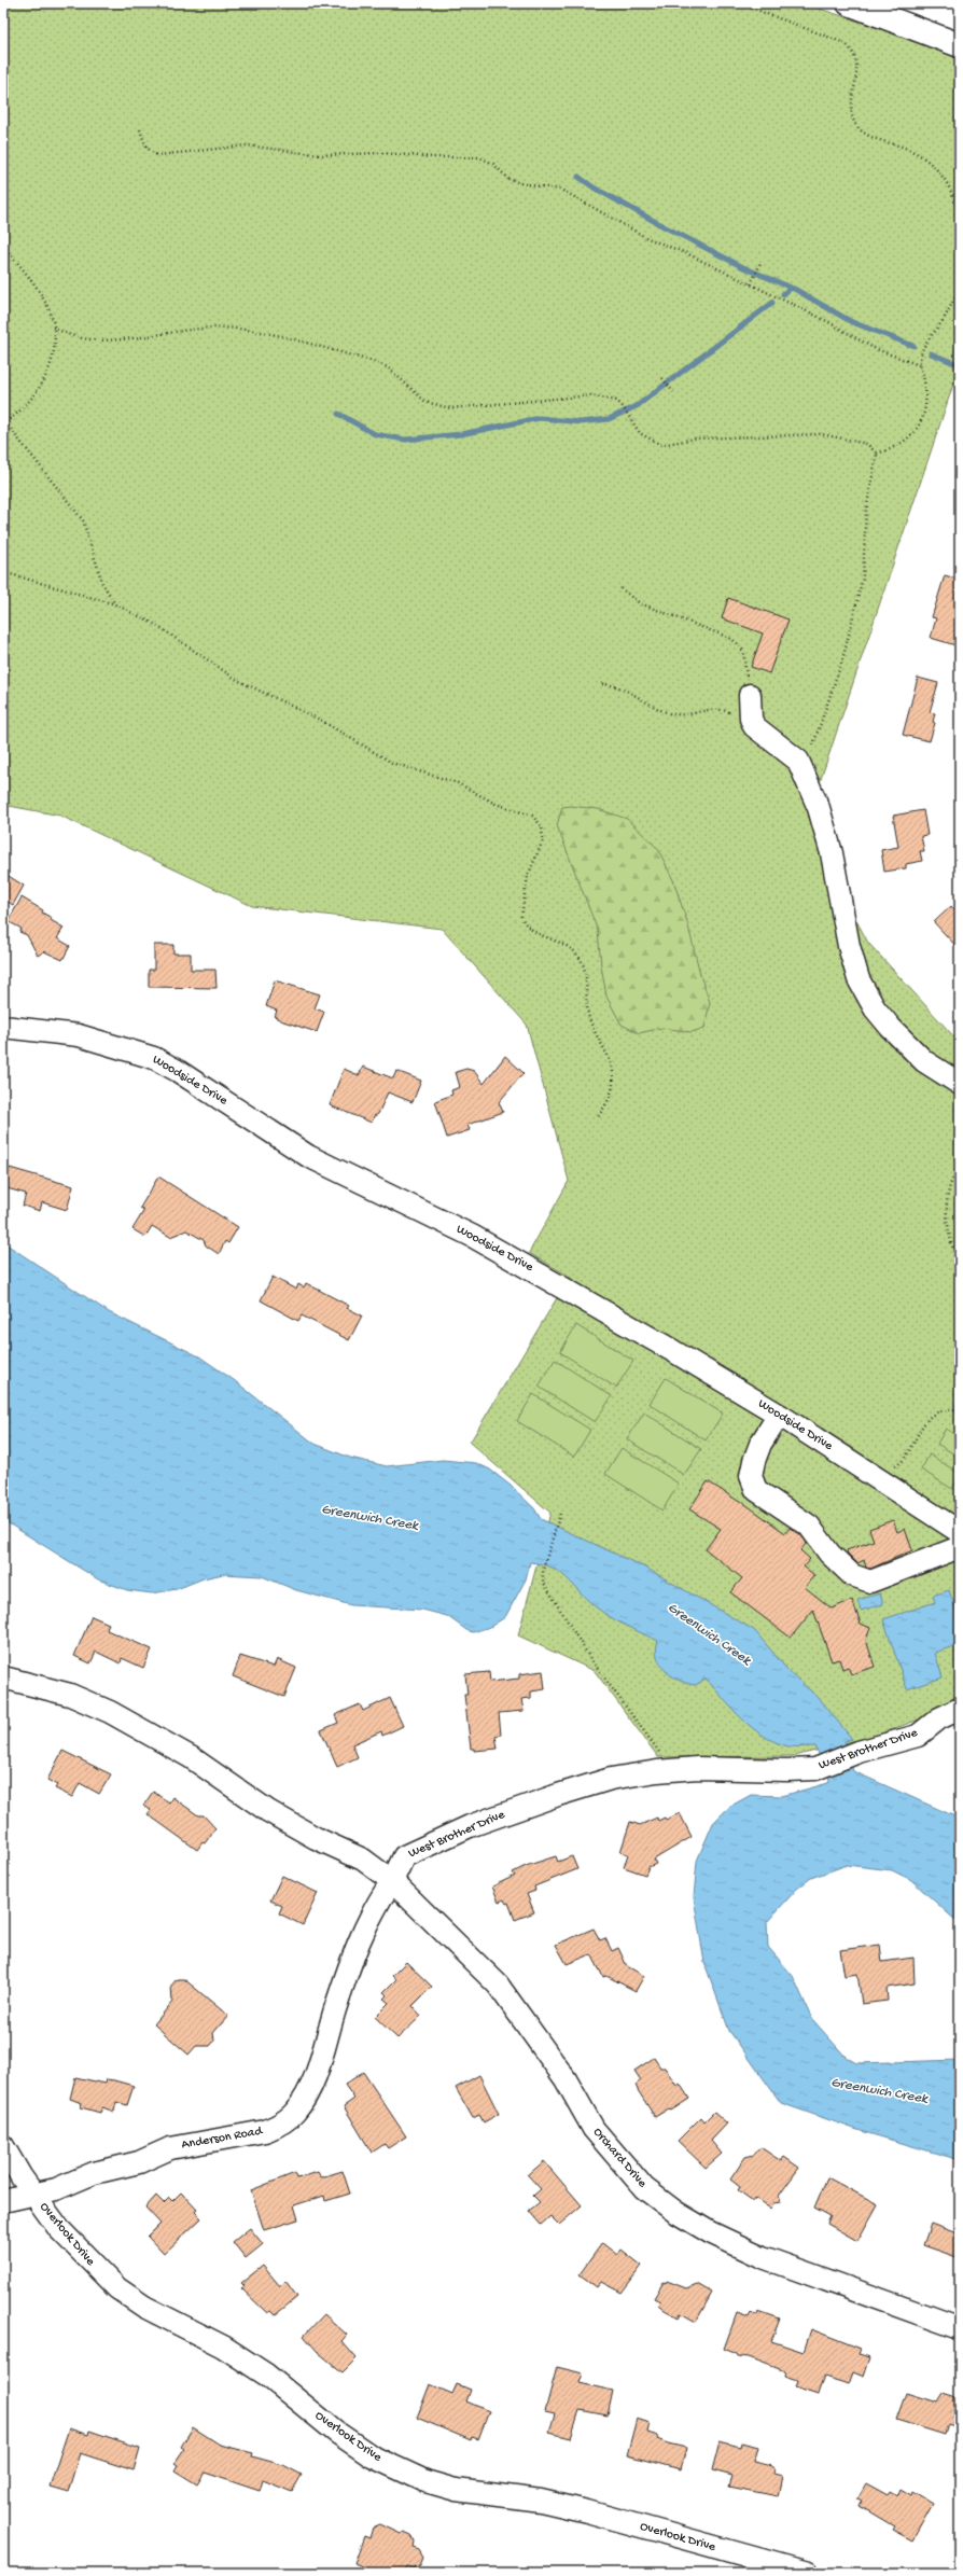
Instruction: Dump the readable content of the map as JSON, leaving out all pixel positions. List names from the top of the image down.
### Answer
{
  "streets": {
    "street": [
      "Woodside Drive",
      "West Brother Drive",
      "Anderson Road",
      "Orchard Drive",
      "Overlook Drive"
    ]
  },
  "crossings": [
    ["West Brother Drive", "Anderson Road"],
    ["West Brother Drive", "Orchard Drive"],
    ["Anderson Road", "Orchard Drive"],
    ["Anderson Road", "Overlook Drive"]
  ],
  "water": ["Greenwich Creek"]
}
